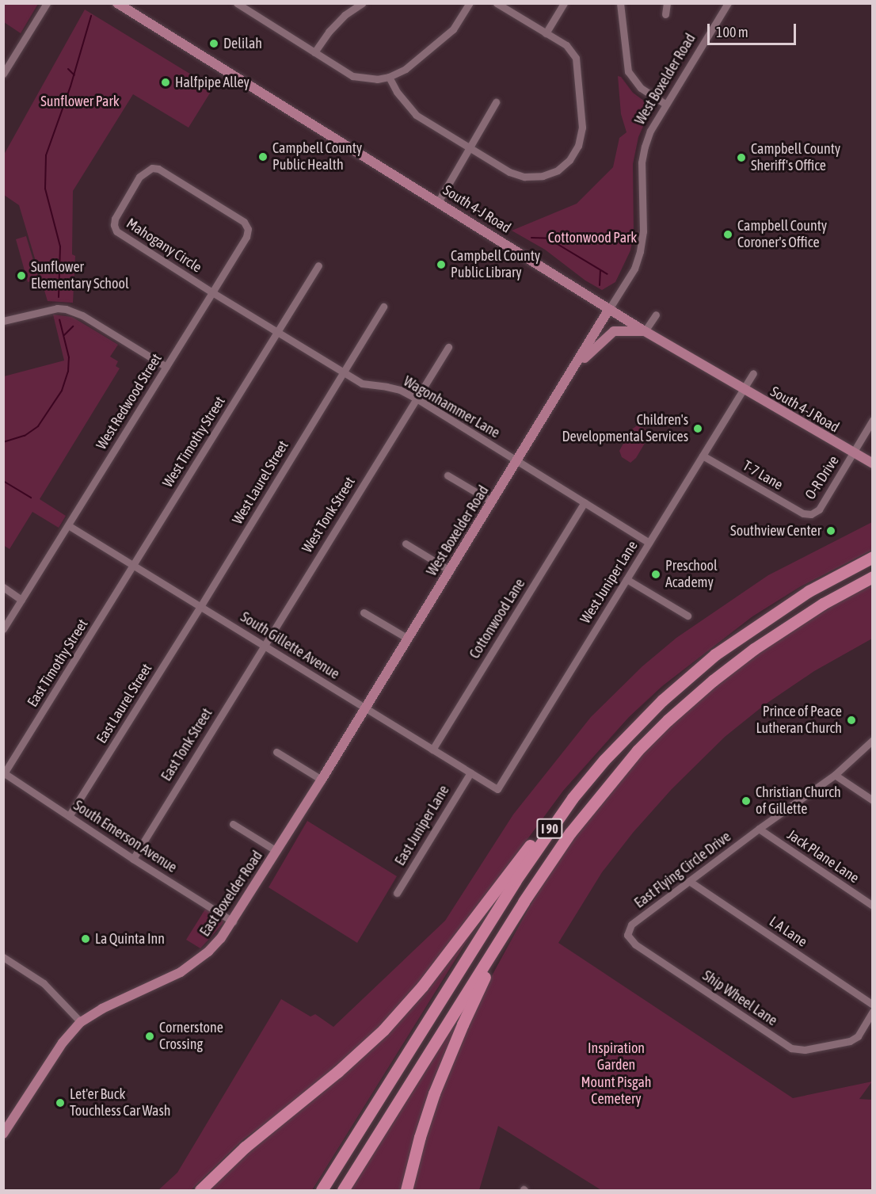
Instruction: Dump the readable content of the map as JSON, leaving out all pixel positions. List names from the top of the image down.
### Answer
{
  "streets": {
    "highway": ["I 90"],
    "main road": ["West Boxelder Road", "South 4-J Road", "East Boxelder Road"],
    "street": [
      "Mahogany Circle",
      "West Redwood Street",
      "Wagonhammer Lane",
      "West Timothy Street",
      "T-7 Lane",
      "O-R Drive",
      "West Laurel Street",
      "West Tonk Street",
      "West Juniper Lane",
      "Cottonwood Lane",
      "South Gillette Avenue",
      "East Timothy Street",
      "East Laurel Street",
      "East Tonk Street",
      "East Juniper Lane",
      "South Emerson Avenue",
      "Jack Plane Lane",
      "East Flying Circle Drive",
      "L A Lane",
      "Ship Wheel Lane"
    ]
  },
  "crossings": [
    ["West Boxelder Road", "South 4-J Road"],
    ["West Boxelder Road", "Wagonhammer Lane"],
    ["West Boxelder Road", "South Gillette Avenue"],
    ["West Boxelder Road", "East Boxelder Road"],
    ["South 4-J Road", "O-R Drive"],
    ["South 4-J Road", "West Juniper Lane"],
    ["Mahogany Circle", "West Redwood Street"],
    ["Mahogany Circle", "Wagonhammer Lane"],
    ["West Redwood Street", "Wagonhammer Lane"],
    ["West Redwood Street", "South Gillette Avenue"],
    ["Wagonhammer Lane", "West Timothy Street"],
    ["Wagonhammer Lane", "West Laurel Street"],
    ["Wagonhammer Lane", "West Tonk Street"],
    ["Wagonhammer Lane", "West Juniper Lane"],
    ["Wagonhammer Lane", "Cottonwood Lane"],
    ["West Timothy Street", "South Gillette Avenue"],
    ["West Timothy Street", "East Timothy Street"],
    ["T-7 Lane", "O-R Drive"],
    ["T-7 Lane", "West Juniper Lane"],
    ["West Laurel Street", "South Gillette Avenue"],
    ["West Laurel Street", "East Laurel Street"],
    ["West Tonk Street", "South Gillette Avenue"],
    ["West Tonk Street", "East Tonk Street"],
    ["West Juniper Lane", "South Gillette Avenue"],
    ["Cottonwood Lane", "South Gillette Avenue"],
    ["South Gillette Avenue", "East Timothy Street"],
    ["South Gillette Avenue", "East Laurel Street"],
    ["South Gillette Avenue", "East Tonk Street"],
    ["South Gillette Avenue", "East Juniper Lane"],
    ["South Gillette Avenue", "East Boxelder Road"],
    ["East Timothy Street", "South Emerson Avenue"],
    ["East Laurel Street", "South Emerson Avenue"],
    ["East Tonk Street", "South Emerson Avenue"],
    ["South Emerson Avenue", "East Boxelder Road"],
    ["Jack Plane Lane", "East Flying Circle Drive"],
    ["East Flying Circle Drive", "L A Lane"],
    ["East Flying Circle Drive", "Ship Wheel Lane"]
  ],
  "parks": [
    "Sunflower Park",
    "Cottonwood Park",
    "Inspiration Garden",
    "Mount Pisgah Cemetery"
  ],
  "places": [
    "Delilah",
    "Halfpipe Alley",
    "Campbell County Public Health",
    "Campbell County Sheriff's Office",
    "Campbell County Coroner's Office",
    "Campbell County Public Library",
    "Sunflower Elementary School",
    "Children's Developmental Services",
    "Southview Center",
    "Preschool Academy",
    "Prince of Peace Lutheran Church",
    "Christian Church of Gillette",
    "La Quinta Inn",
    "Cornerstone Crossing",
    "Let'er Buck Touchless Car Wash"
  ],
  "scale_bar": "100 m"
}
